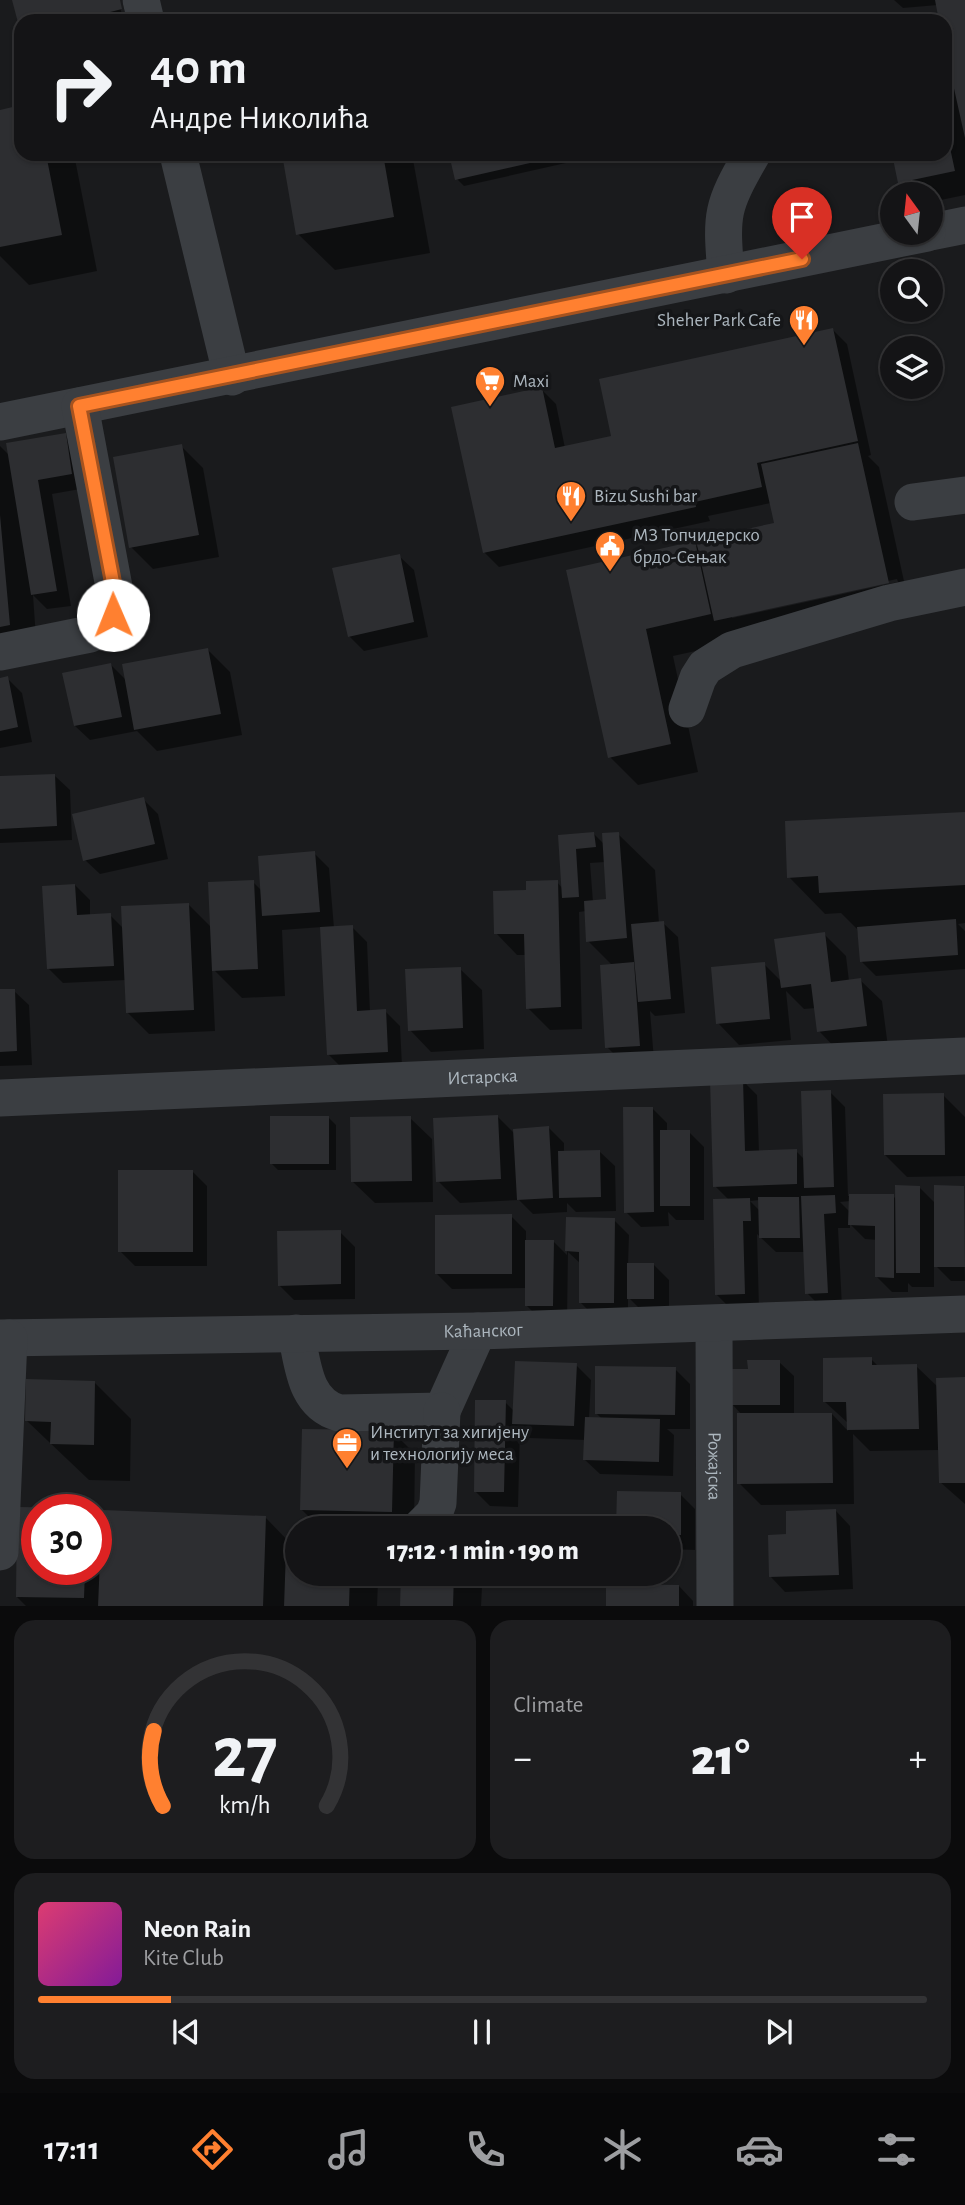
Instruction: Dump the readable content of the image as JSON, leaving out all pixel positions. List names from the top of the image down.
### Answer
{
  "streets": {
    "street": ["Истарска", "Каћанског", "Рожајска"]
  },
  "crossings": [
    ["Каћанског", "Рожајска"]
  ],
  "places": {
    "restaurant": ["Sheher Park Cafe", "Bizu Sushi bar"],
    "supermarket": ["Maxi"],
    "public building": ["МЗ Топчидерско брдо-Сењак"],
    "office": ["Институт за хигијену и технологију меса"]
  },
  "north": "top",
  "page": {
    "turn": ["40 m", "Андре Николића"],
    "limit": "30",
    "trip": "17:12 · 1 min · 190 m",
    "tile": "Climate",
    "heat": ["−", "21°", "+"],
    "song": ["Neon Rain", "Kite Club"],
    "tabs": "17:11",
    "gauge": ["27", "km/h"]
  }
}
